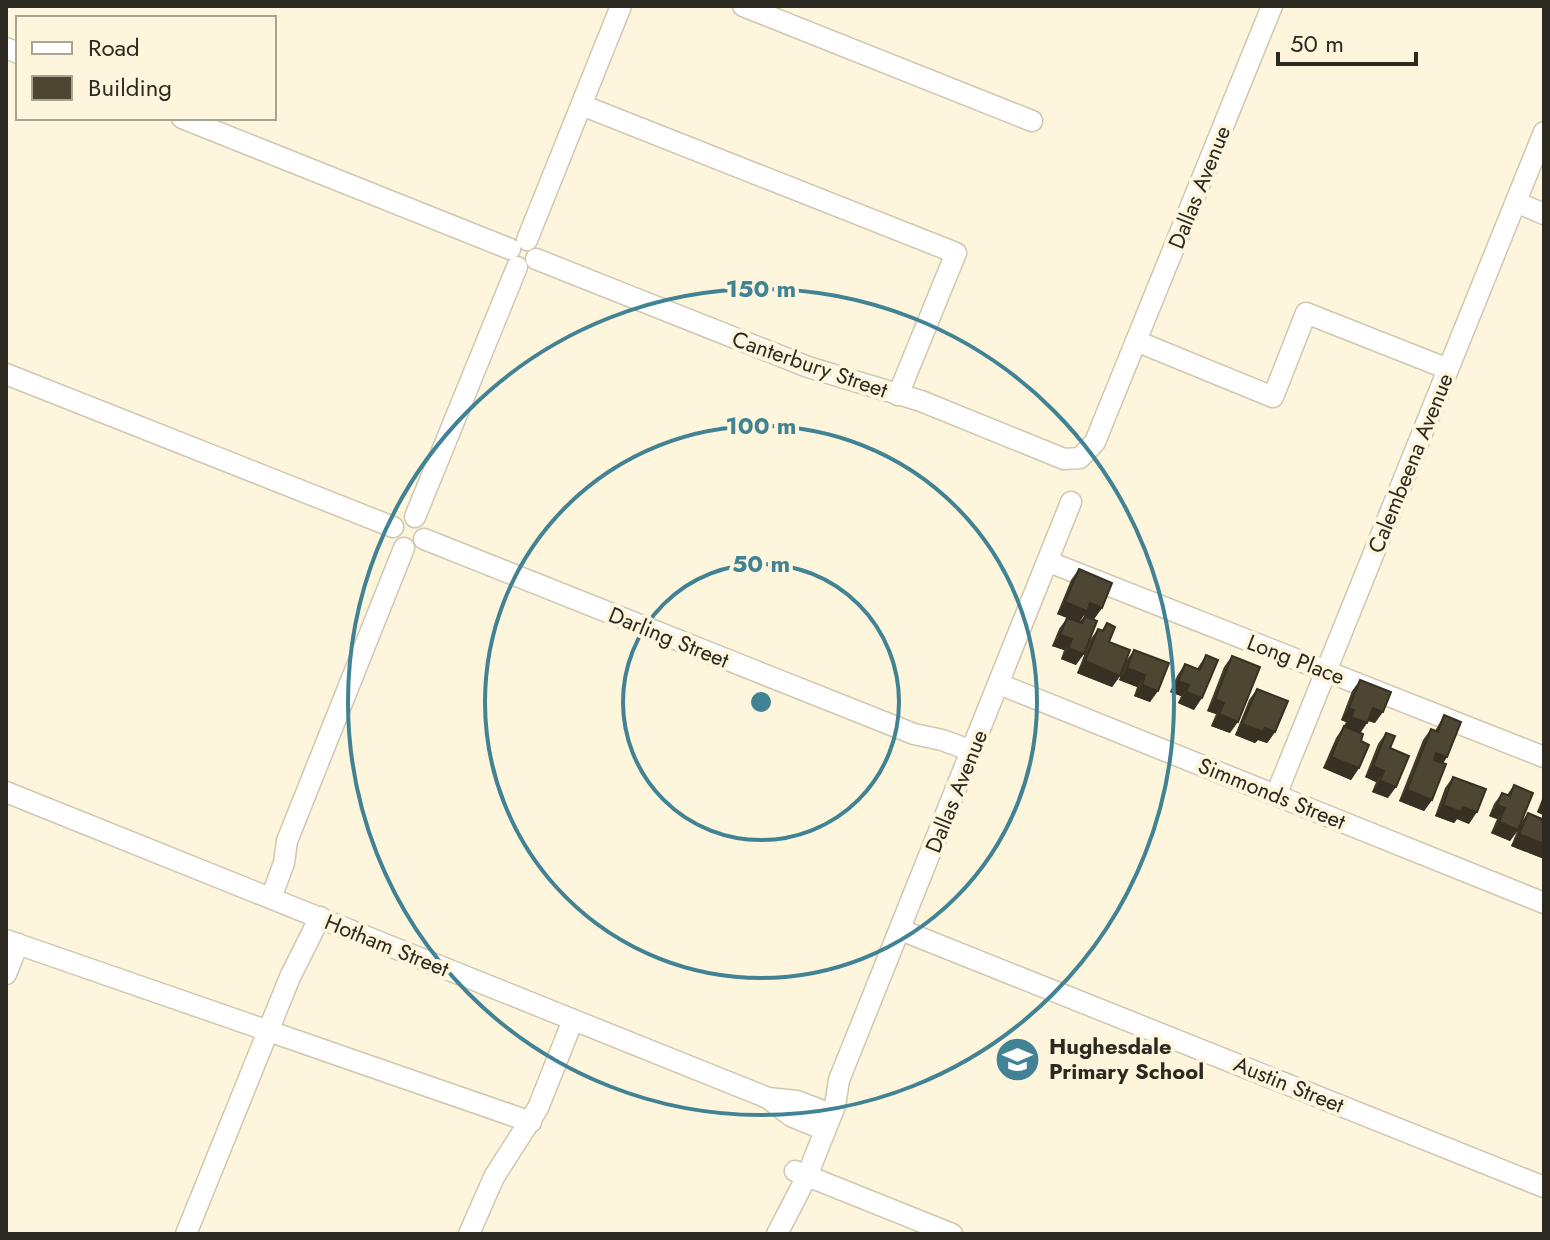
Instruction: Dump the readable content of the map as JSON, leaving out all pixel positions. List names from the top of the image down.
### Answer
{
  "streets": {
    "street": [
      "Dallas Avenue",
      "Canterbury Street",
      "Calembeena Avenue",
      "Darling Street",
      "Long Place",
      "Simmonds Street",
      "Hotham Street",
      "Austin Street"
    ]
  },
  "crossings": [
    ["Dallas Avenue", "Canterbury Street"],
    ["Dallas Avenue", "Darling Street"],
    ["Dallas Avenue", "Long Place"],
    ["Dallas Avenue", "Simmonds Street"],
    ["Dallas Avenue", "Hotham Street"],
    ["Dallas Avenue", "Austin Street"],
    ["Calembeena Avenue", "Long Place"],
    ["Calembeena Avenue", "Simmonds Street"]
  ],
  "places": {
    "school or university": ["Hughesdale Primary School"]
  },
  "legend": ["Road", "Building"],
  "scale_bar": "50 m",
  "rings": ["150 m", "100 m", "50 m"]
}
